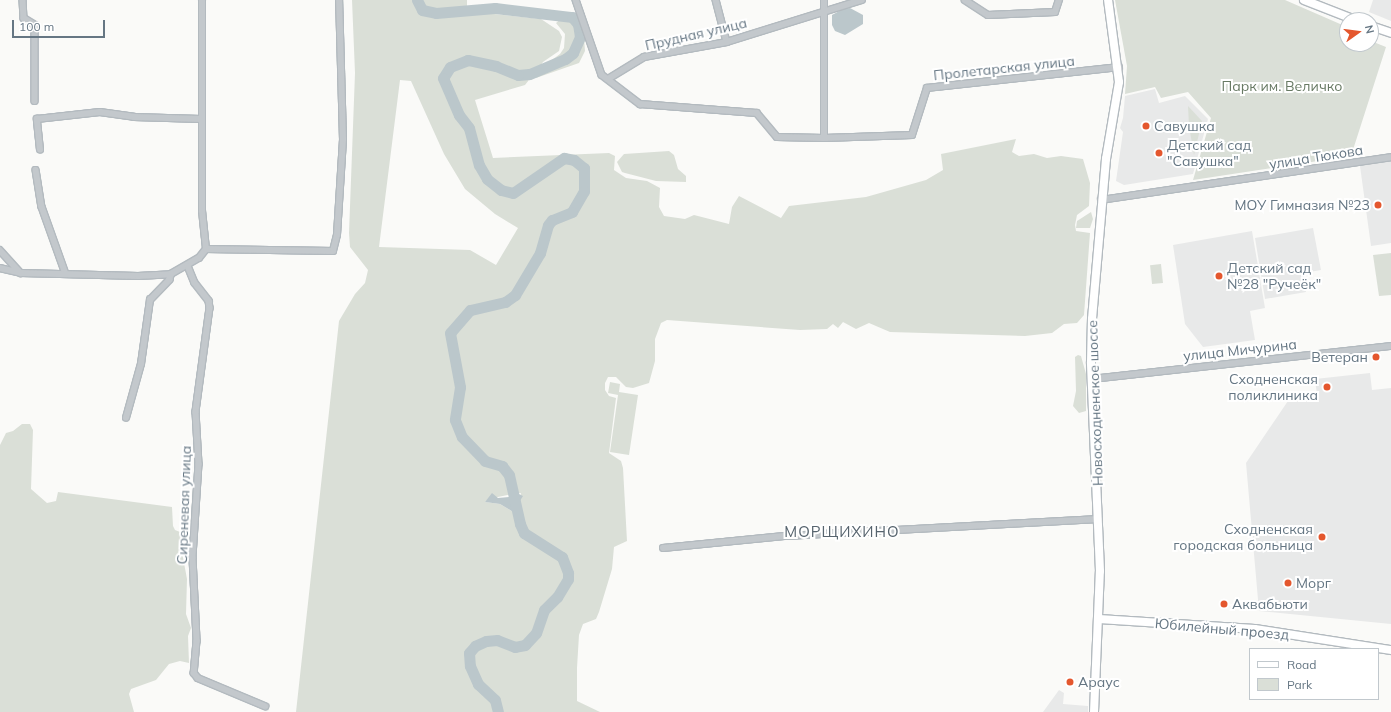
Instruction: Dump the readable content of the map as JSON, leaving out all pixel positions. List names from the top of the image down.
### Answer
{
  "streets": {
    "street": [
      "Прудная улица",
      "Пролетарская улица",
      "улица Тюкова",
      "улица Мичурина",
      "Новосходненское шоссе",
      "Сиреневая улица",
      "Юбилейный проезд"
    ]
  },
  "crossings": [
    ["Прудная улица", "Пролетарская улица"],
    ["Пролетарская улица", "Новосходненское шоссе"],
    ["улица Тюкова", "Новосходненское шоссе"],
    ["улица Мичурина", "Новосходненское шоссе"],
    ["Новосходненское шоссе", "Юбилейный проезд"]
  ],
  "districts": ["МОРЩИХИНО"],
  "parks": ["Парк им. Величко"],
  "places": [
    "Савушка",
    "Детский сад \"Савушка\"",
    "МОУ Гимназия №23",
    "Детский сад №28 \"Ручеёк\"",
    "Ветеран",
    "Сходненская поликлиника",
    "Сходненская городская больница",
    "Морг",
    "Аквабьюти",
    "Араус"
  ],
  "legend": ["Road", "Park"],
  "scale_bar": "100 m",
  "north": "right"
}
